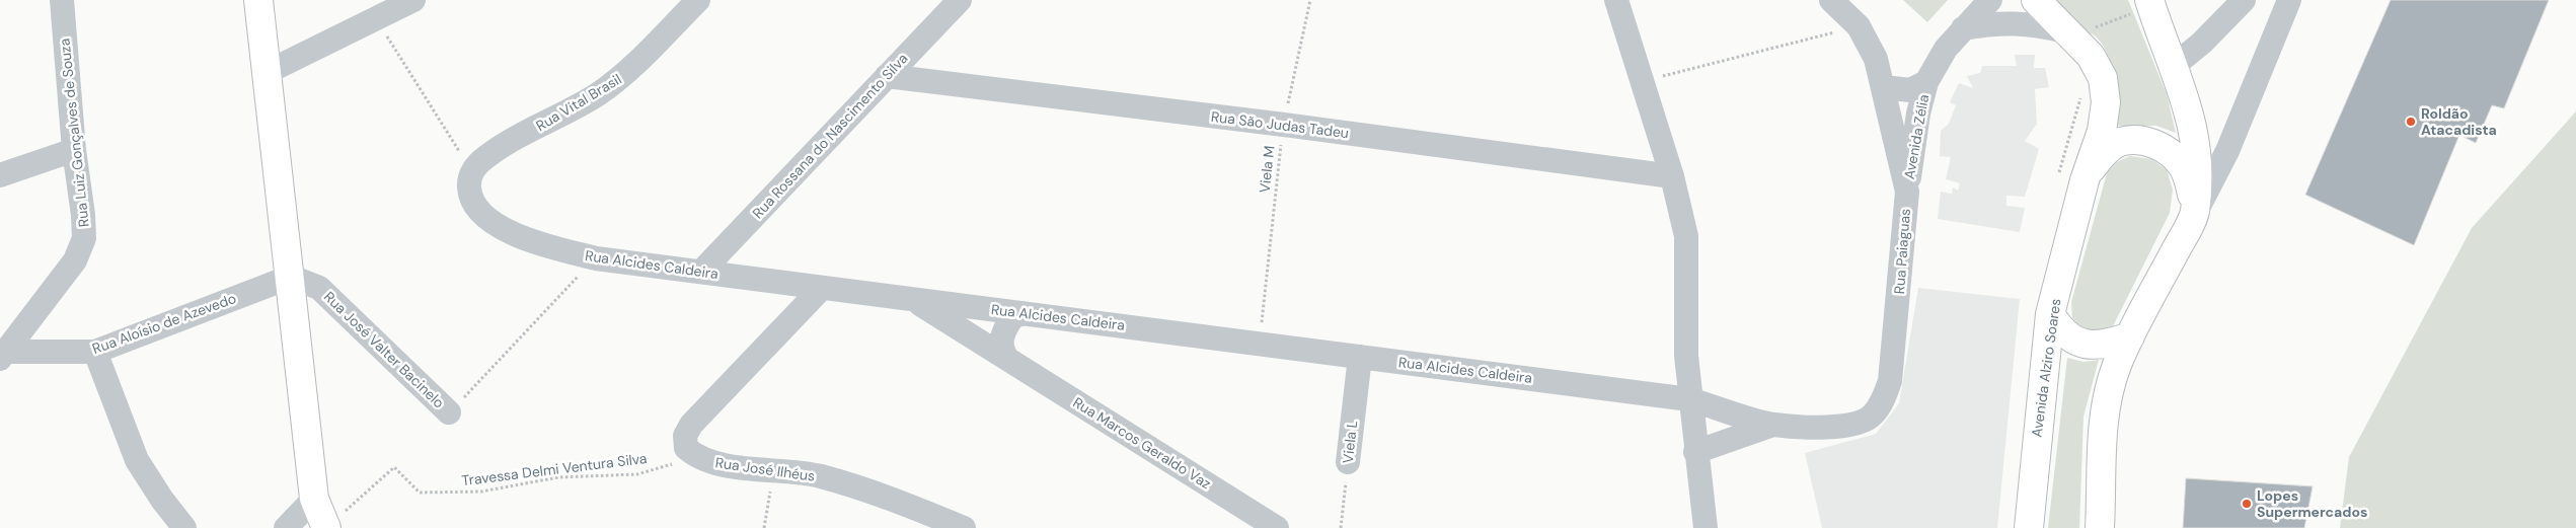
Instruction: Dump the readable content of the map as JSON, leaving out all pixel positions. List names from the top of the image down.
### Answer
{
  "streets": {
    "main road": ["Avenida Alziro Soares"],
    "street": [
      "Rua Vital Brasil",
      "Rua São Judas Tadeu",
      "Rua Luiz Gonçalves de Souza",
      "Rua Rossana do Nascimento Silva",
      "Avenida Zélia",
      "Rua Paiaguas",
      "Rua Alcides Caldeira",
      "Rua Aloísio de Azevedo",
      "Rua José Valter Bacinelo",
      "Viela L",
      "Rua Marcos Geraldo Vaz",
      "Rua José Ilhéus"
    ],
    "path": ["Viela M", "Travessa Delmi Ventura Silva"]
  },
  "crossings": [
    ["Rua Vital Brasil", "Rua Alcides Caldeira"],
    ["Rua São Judas Tadeu", "Rua Rossana do Nascimento Silva"],
    ["Rua São Judas Tadeu", "Viela M"],
    ["Rua Luiz Gonçalves de Souza", "Rua Aloísio de Azevedo"],
    ["Rua Rossana do Nascimento Silva", "Rua Alcides Caldeira"],
    ["Avenida Zélia", "Rua Paiaguas"],
    ["Viela M", "Rua Alcides Caldeira"],
    ["Rua Paiaguas", "Rua Alcides Caldeira"],
    ["Rua Alcides Caldeira", "Viela L"],
    ["Rua Alcides Caldeira", "Rua Marcos Geraldo Vaz"],
    ["Rua Alcides Caldeira", "Rua José Ilhéus"],
    ["Rua Aloísio de Azevedo", "Rua José Valter Bacinelo"],
    ["Travessa Delmi Ventura Silva", "Rua José Ilhéus"]
  ],
  "places": ["Roldão Atacadista", "Lopes Supermercados"]
}
